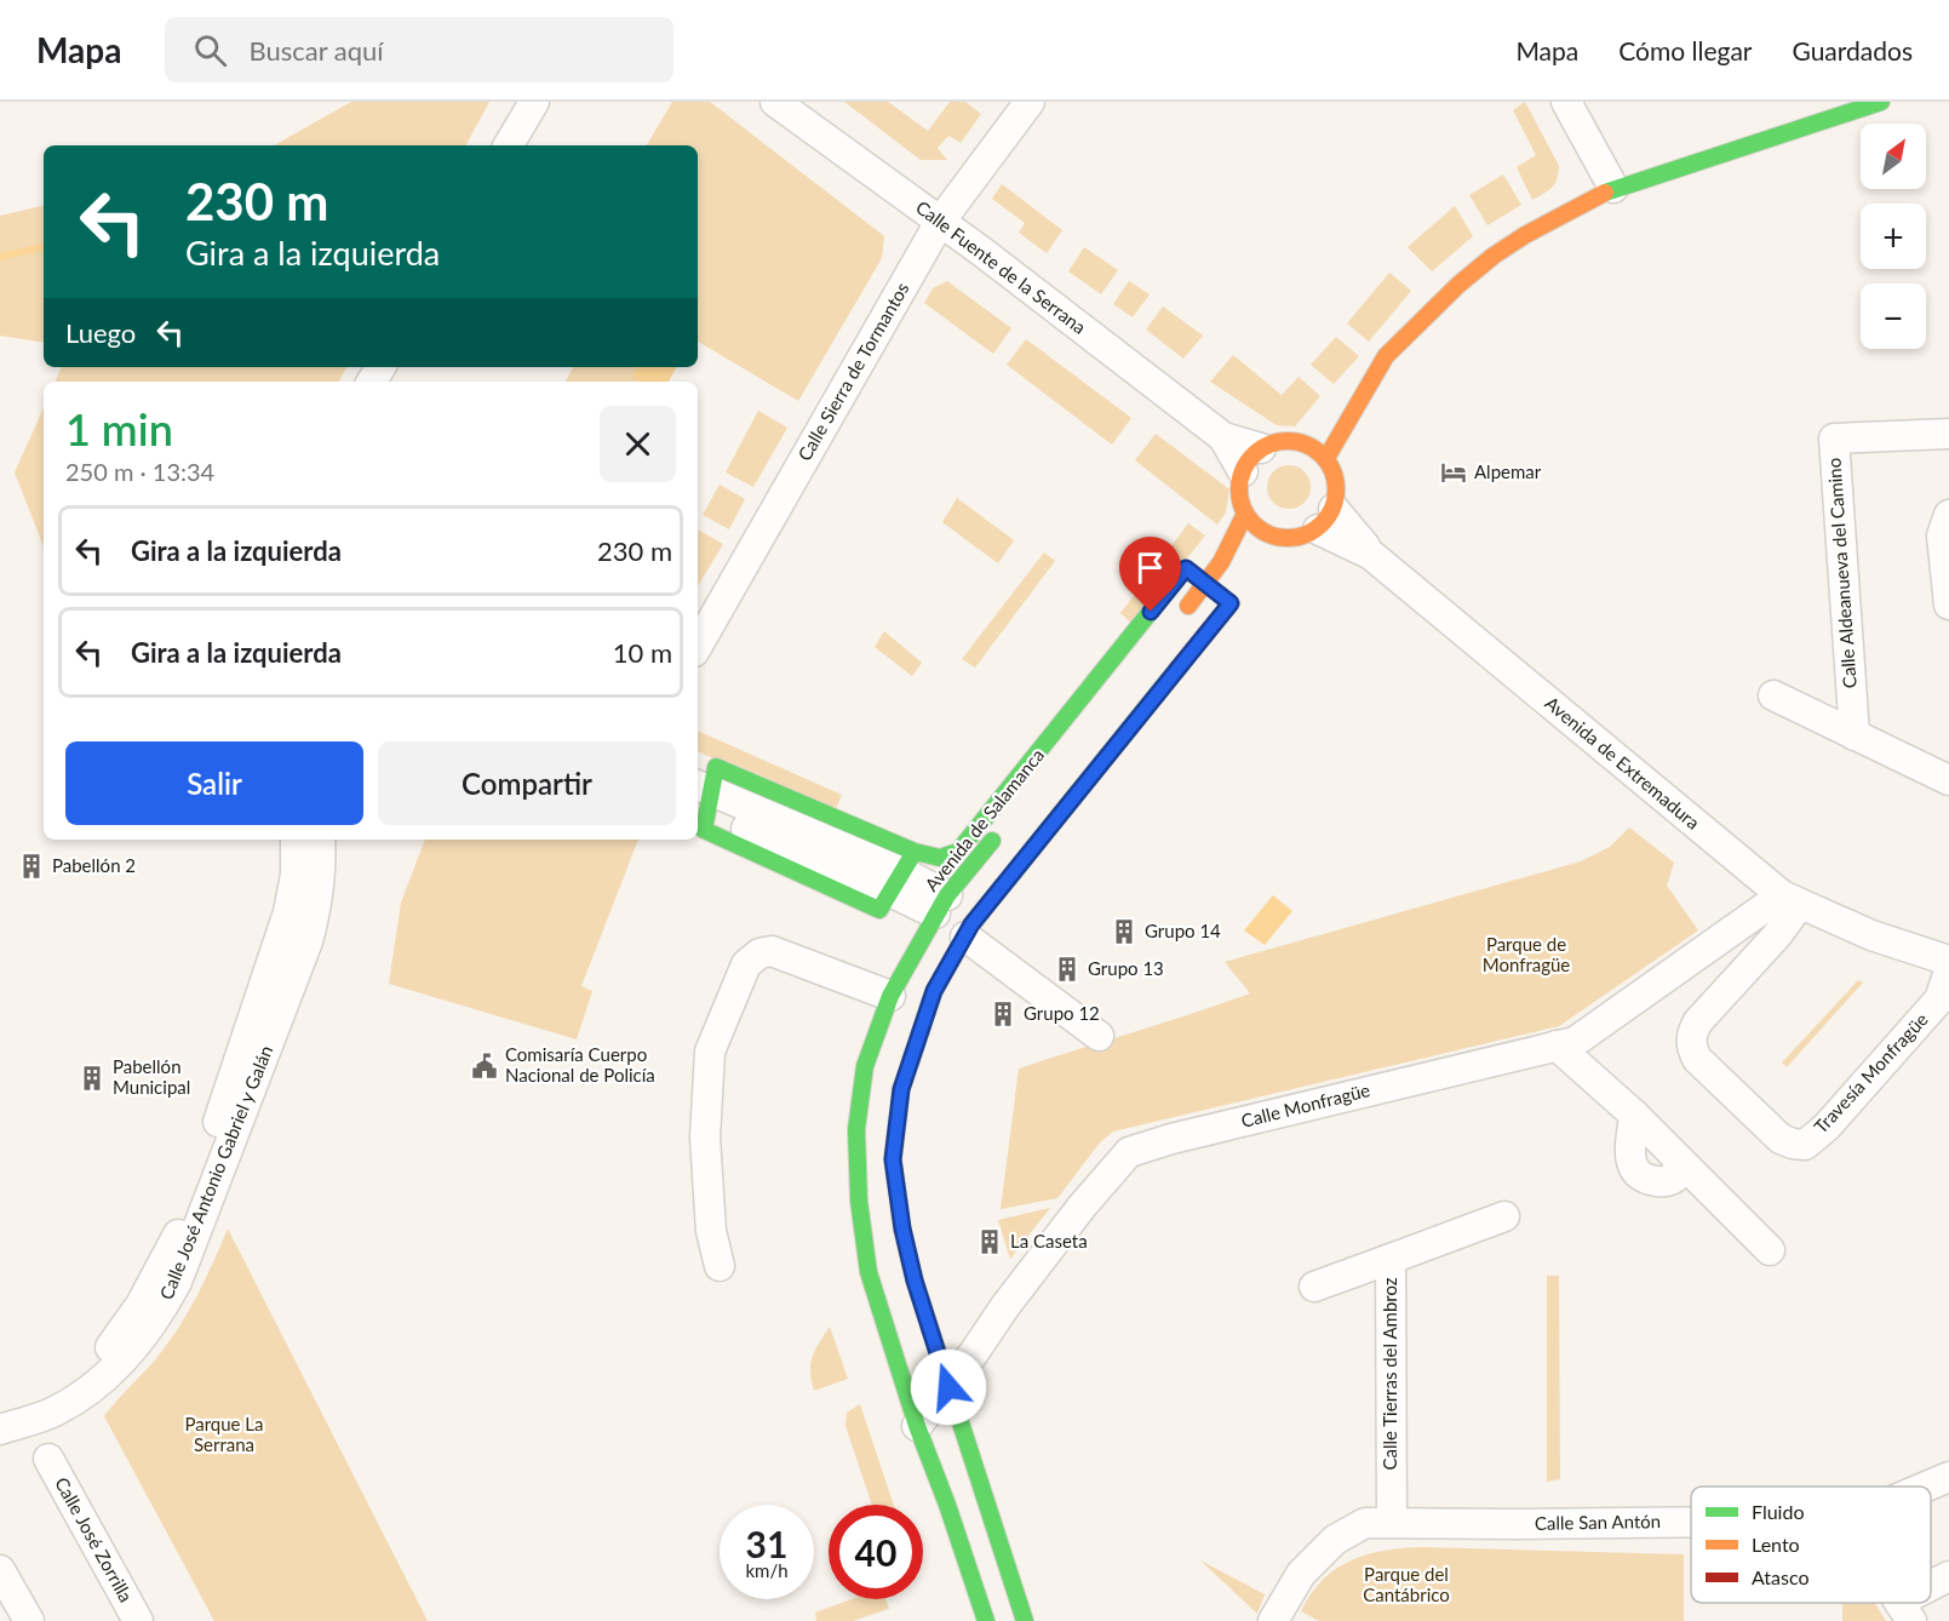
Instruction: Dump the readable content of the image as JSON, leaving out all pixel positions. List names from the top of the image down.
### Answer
{
  "streets": {
    "main road": ["Avenida de Salamanca"],
    "street": [
      "Calle Fuente de la Serrana",
      "Calle Sierra de Tormantos",
      "Calle Aldeanueva del Camino",
      "Avenida de Extremadura",
      "Travesía Monfragüe",
      "Calle Monfragüe",
      "Calle José Antonio Gabriel y Galán",
      "Calle Tierras del Ambroz",
      "Calle San Antón",
      "Calle José Zorrilla"
    ]
  },
  "crossings": [
    ["Calle Fuente de la Serrana", "Calle Sierra de Tormantos"],
    ["Avenida de Extremadura", "Travesía Monfragüe"],
    ["Avenida de Extremadura", "Calle Monfragüe"],
    ["Avenida de Salamanca", "Calle Monfragüe"],
    ["Travesía Monfragüe", "Calle Monfragüe"],
    ["Calle Tierras del Ambroz", "Calle San Antón"]
  ],
  "parks": ["Parque de Monfragüe", "Parque La Serrana", "Parque del Cantábrico"],
  "places": {
    "hotel": ["Alpemar"],
    "building": [
      "Pabellón 2",
      "Grupo 14",
      "Grupo 13",
      "Grupo 12",
      "Pabellón Municipal",
      "La Caseta"
    ],
    "public building": ["Comisaría Cuerpo Nacional de Policía"]
  },
  "legend": ["Fluido", "Lento", "Atasco"],
  "north": "top right",
  "page": {
    "header": "Mapa",
    "search": "Buscar aquí",
    "nav": ["Mapa", "Cómo llegar", "Guardados"],
    "map_buttons": ["+", "−"],
    "turn": ["230 m", "Gira a la izquierda"],
    "then": "Luego",
    "heading": ["1 min", "250 m · 13:34"],
    "list": [
      {
        "name": "Gira a la izquierda",
        "value": "230 m"
      },
      {
        "name": "Gira a la izquierda",
        "value": "10 m"
      }
    ],
    "buttons": ["Salir", "Compartir"],
    "speed": "31 km/h",
    "limit": "40"
  }
}
